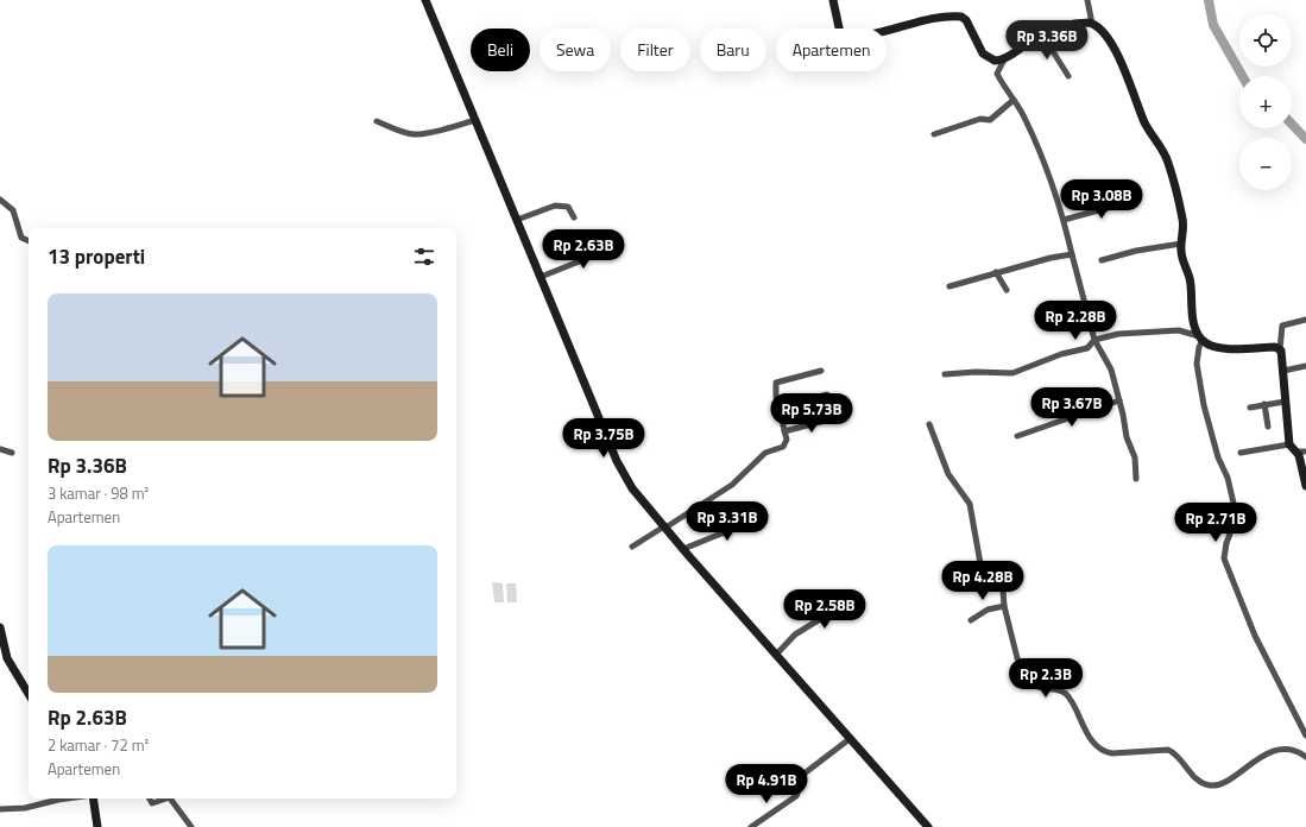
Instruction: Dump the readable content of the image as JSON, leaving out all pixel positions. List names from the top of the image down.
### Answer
{
  "page": {
    "map_buttons": ["+", "−"],
    "price": [
      "Rp 3.36B",
      "Rp 3.08B",
      "Rp 2.63B",
      "Rp 2.28B",
      "Rp 3.67B",
      "Rp 5.73B",
      "Rp 3.75B",
      "Rp 3.31B",
      "Rp 2.71B",
      "Rp 4.28B",
      "Rp 2.58B",
      "Rp 2.3B",
      "Rp 4.91B"
    ],
    "chip": [
      "Beli",
      "Sewa",
      "Filter",
      "Baru",
      "Apartemen"
    ],
    "heading": "13 properti",
    "list": [
      {
        "name": "Rp 3.36B",
        "note": "3 kamar · 98 m² · Apartemen"
      },
      {
        "name": "Rp 2.63B",
        "note": "2 kamar · 72 m² · Apartemen"
      }
    ]
  }
}
